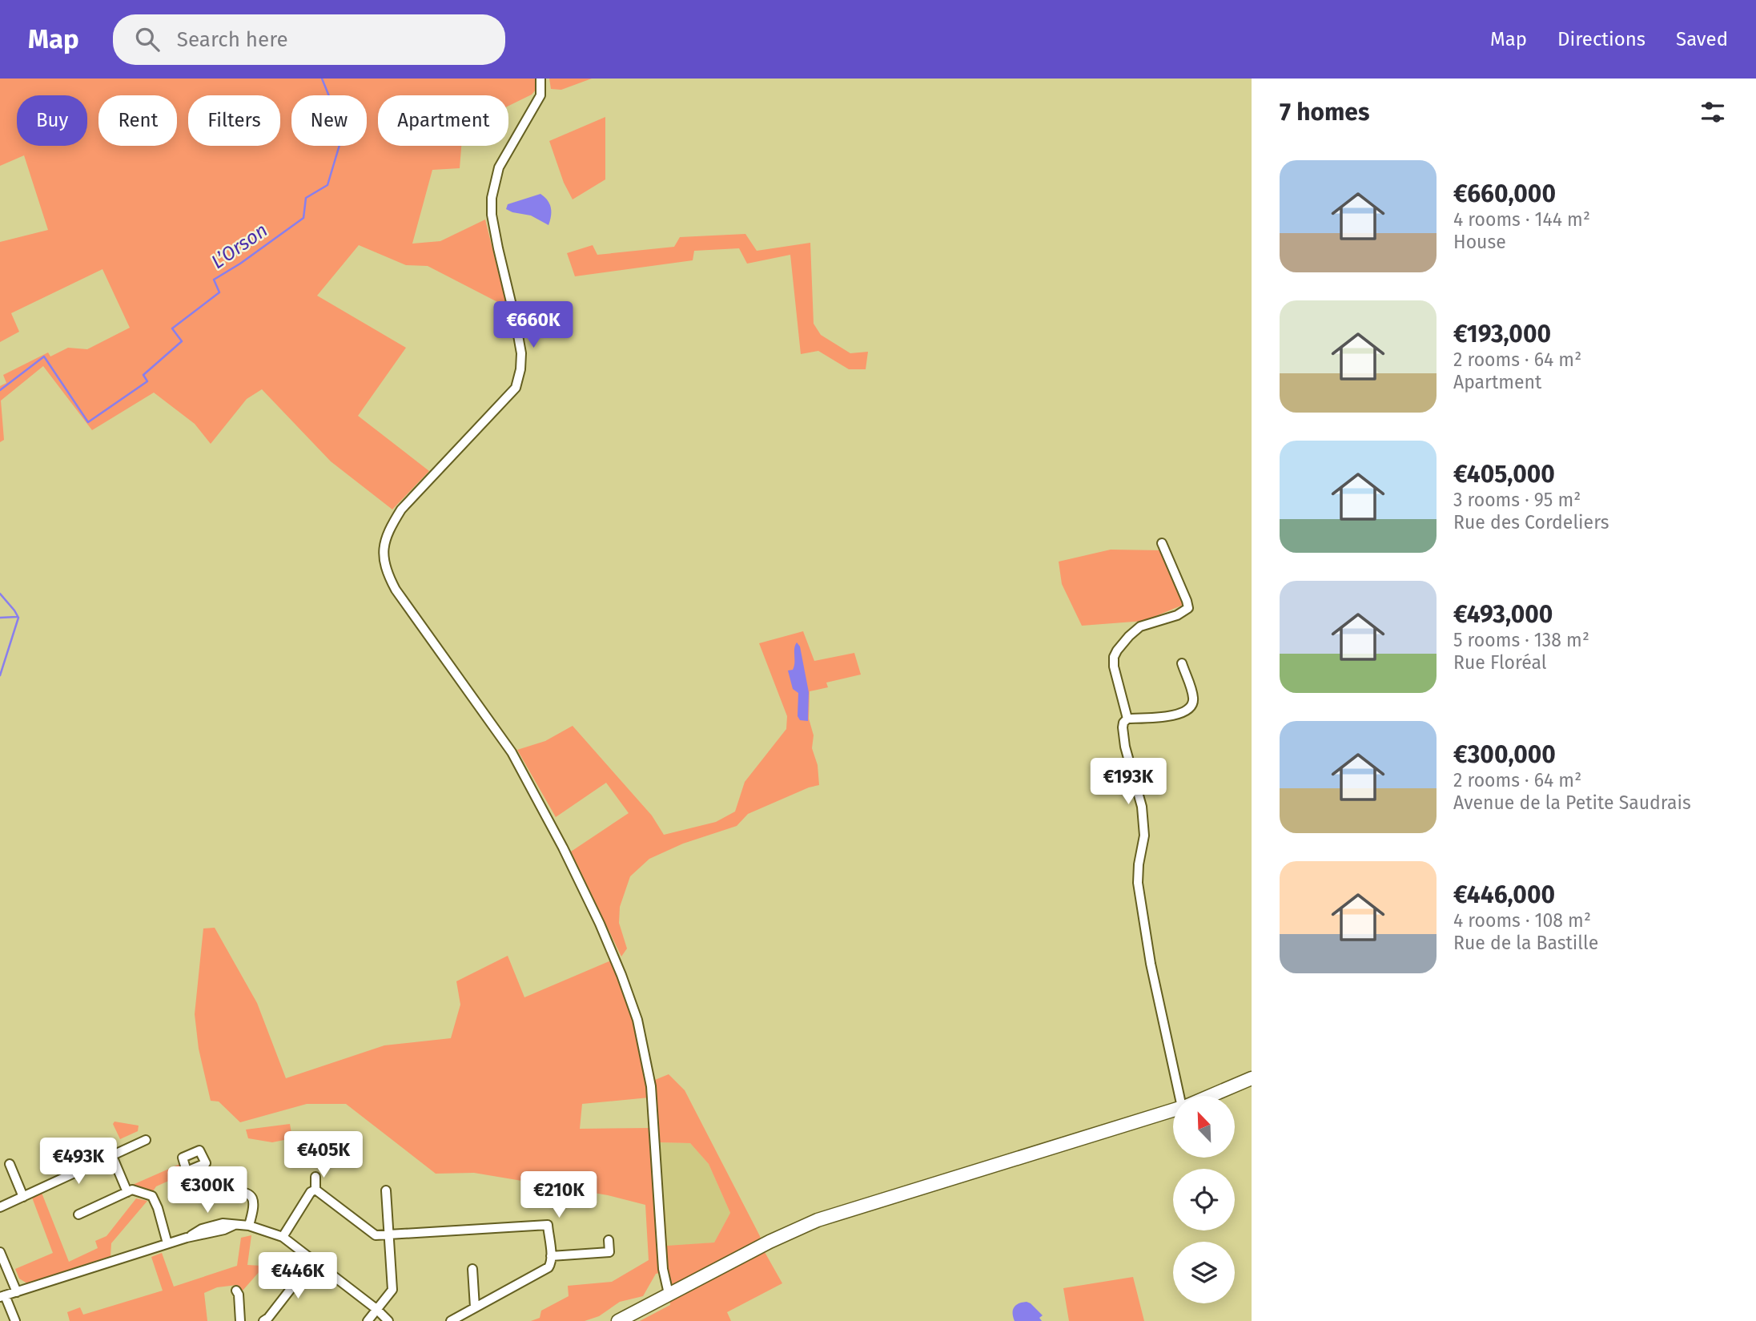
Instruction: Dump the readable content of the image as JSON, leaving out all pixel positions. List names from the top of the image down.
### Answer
{
  "water": ["L’Orson"],
  "north": "top left",
  "page": {
    "header": "Map",
    "search": "Search here",
    "nav": ["Map", "Directions", "Saved"],
    "heading": "7 homes",
    "chip": [
      "Buy",
      "Rent",
      "Filters",
      "New",
      "Apartment"
    ],
    "list": [
      {
        "name": "€660,000",
        "note": "4 rooms · 144 m² · House"
      },
      {
        "name": "€193,000",
        "note": "2 rooms · 64 m² · Apartment"
      },
      {
        "name": "€405,000",
        "note": "3 rooms · 95 m² · Rue des Cordeliers"
      },
      {
        "name": "€493,000",
        "note": "5 rooms · 138 m² · Rue Floréal"
      },
      {
        "name": "€300,000",
        "note": "2 rooms · 64 m² · Avenue de la Petite Saudrais"
      },
      {
        "name": "€446,000",
        "note": "4 rooms · 108 m² · Rue de la Bastille"
      }
    ],
    "price": [
      "€660K",
      "€193K",
      "€405K",
      "€493K",
      "€300K",
      "€210K",
      "€446K"
    ]
  }
}
